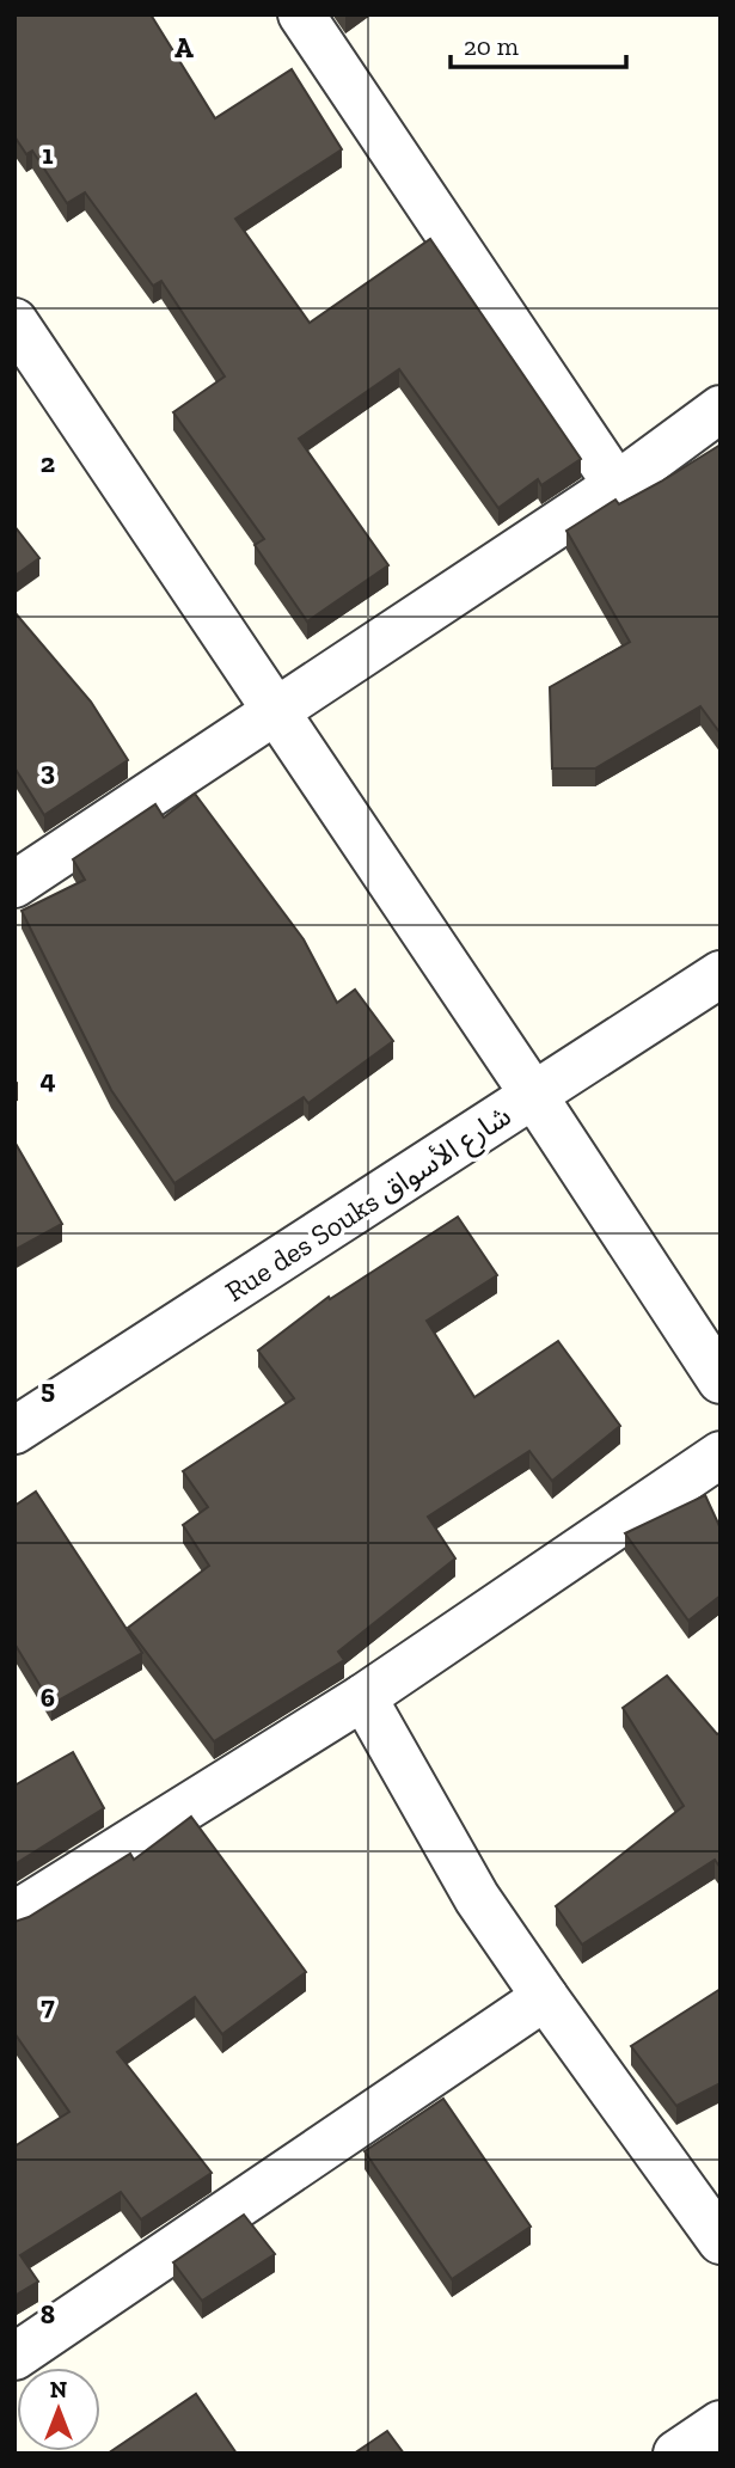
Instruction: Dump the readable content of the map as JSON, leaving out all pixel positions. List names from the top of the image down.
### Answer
{
  "streets": {
    "street": ["Rue des Souks شارع الأسواق"]
  },
  "scale_bar": "20 m",
  "north": "top",
  "grid": {
    "columns": ["A"],
    "rows": [
      "1",
      "2",
      "3",
      "4",
      "5",
      "6",
      "7",
      "8"
    ]
  }
}
